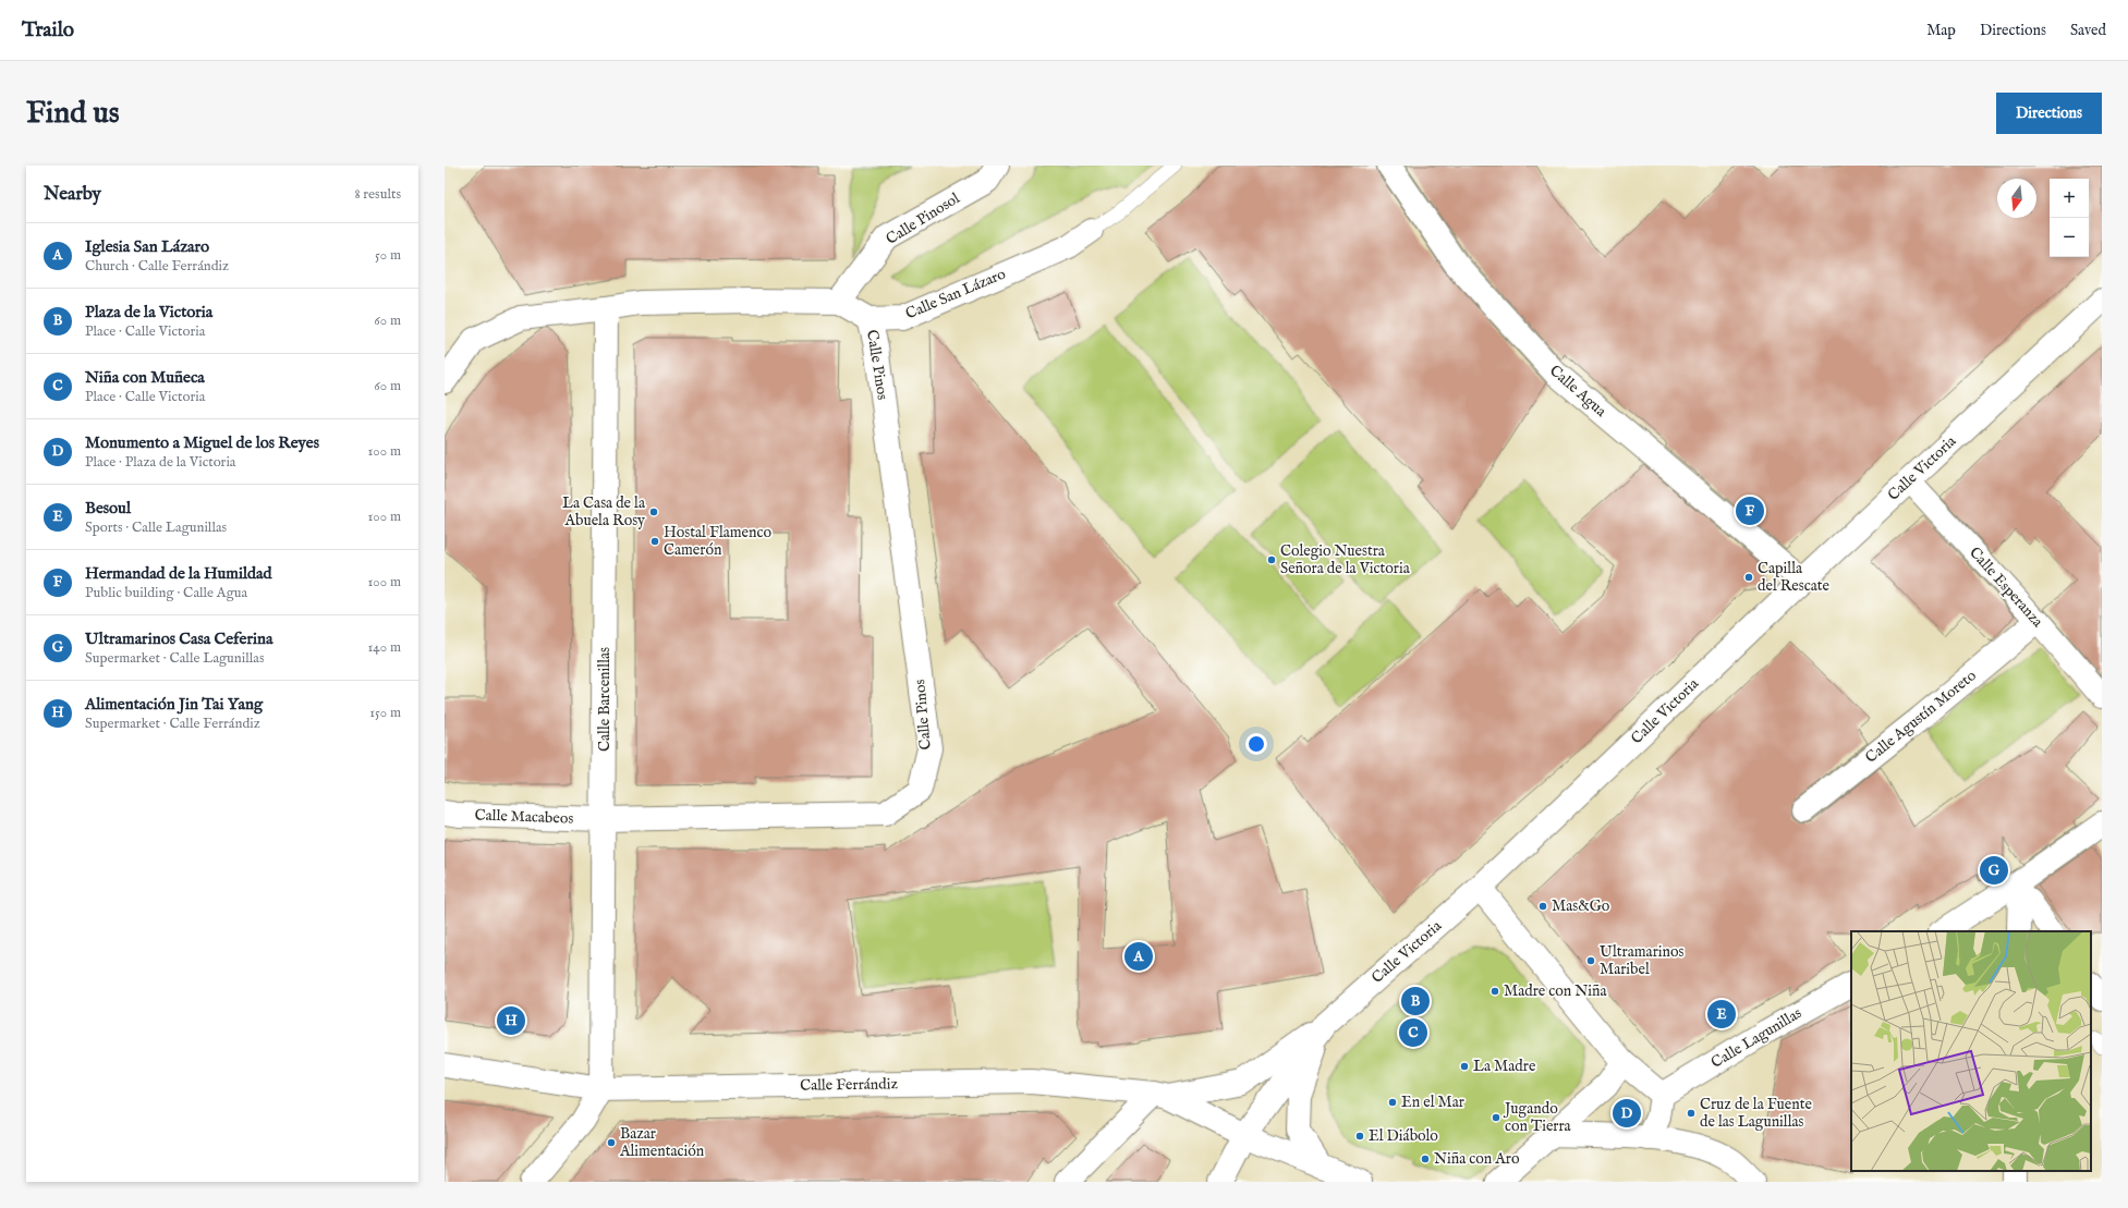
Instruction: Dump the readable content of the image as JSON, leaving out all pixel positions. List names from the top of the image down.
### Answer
{
  "streets": {
    "street": [
      "Calle Pinosol",
      "Calle San Lázaro",
      "Calle Pinos",
      "Calle Agua",
      "Calle Victoria",
      "Calle Esperanza",
      "Calle Barcenillas",
      "Calle Agustín Moreto",
      "Calle Macabeos",
      "Calle Lagunillas",
      "Calle Ferrándiz"
    ]
  },
  "crossings": [
    ["Calle San Lázaro", "Calle Pinos"],
    ["Calle Pinos", "Calle Barcenillas"],
    ["Calle Pinos", "Calle Macabeos"],
    ["Calle Agua", "Calle Victoria"],
    ["Calle Victoria", "Calle Esperanza"],
    ["Calle Victoria", "Calle Ferrándiz"],
    ["Calle Esperanza", "Calle Agustín Moreto"],
    ["Calle Barcenillas", "Calle Macabeos"],
    ["Calle Barcenillas", "Calle Ferrándiz"]
  ],
  "places": [
    "La Casa de la Abuela Rosy",
    "Hostal Flamenco Camerón",
    "Colegio Nuestra Señora de la Victoria",
    "Capilla del Rescate",
    "Mas&Go",
    "Ultramarinos Maribel",
    "Madre con Niña",
    "La Madre",
    "En el Mar",
    "Cruz de la Fuente de las Lagunillas",
    "Jugando con Tierra",
    "El Diábolo",
    "Bazar Alimentación",
    "Niña con Aro"
  ],
  "north": "bottom",
  "page": {
    "header": "Trailo",
    "nav": ["Map", "Directions", "Saved"],
    "buttons": "Directions",
    "title": "Find us",
    "heading": ["Nearby", "8 results"],
    "map_buttons": ["+", "−"],
    "list": [
      {
        "mark": "A",
        "name": "Iglesia San Lázaro",
        "note": "Church · Calle Ferrándiz",
        "value": "50 m"
      },
      {
        "mark": "B",
        "name": "Plaza de la Victoria",
        "note": "Place · Calle Victoria",
        "value": "60 m"
      },
      {
        "mark": "C",
        "name": "Niña con Muñeca",
        "note": "Place · Calle Victoria",
        "value": "60 m"
      },
      {
        "mark": "D",
        "name": "Monumento a Miguel de los Reyes",
        "note": "Place · Plaza de la Victoria",
        "value": "100 m"
      },
      {
        "mark": "E",
        "name": "Besoul",
        "note": "Sports · Calle Lagunillas",
        "value": "100 m"
      },
      {
        "mark": "F",
        "name": "Hermandad de la Humildad",
        "note": "Public building · Calle Agua",
        "value": "100 m"
      },
      {
        "mark": "G",
        "name": "Ultramarinos Casa Ceferina",
        "note": "Supermarket · Calle Lagunillas",
        "value": "140 m"
      },
      {
        "mark": "H",
        "name": "Alimentación Jin Tai Yang",
        "note": "Supermarket · Calle Ferrándiz",
        "value": "150 m"
      }
    ],
    "pins": [
      "F",
      "G",
      "A",
      "B",
      "E",
      "H",
      "C",
      "D"
    ]
  }
}
